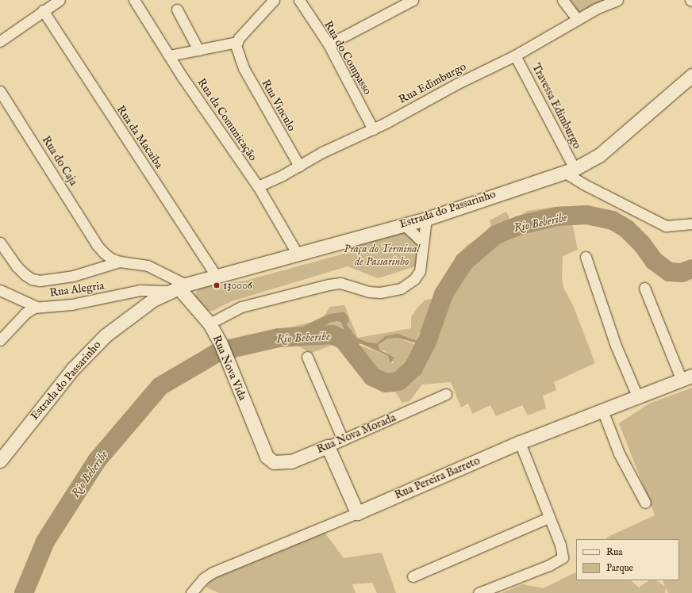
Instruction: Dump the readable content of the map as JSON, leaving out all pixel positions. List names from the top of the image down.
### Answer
{
  "streets": {
    "street": [
      "Rua do Compasso",
      "Rua Edimburgo",
      "Rua Vinculo",
      "Travessa Edimburgo",
      "Rua da Comunicação",
      "Rua da Macaiba",
      "Rua do Caja",
      "Estrada do Passarinho",
      "Rua Alegria",
      "Rua Nova Vida",
      "Rua Nova Morada",
      "Rua Pereira Barreto"
    ]
  },
  "crossings": [
    ["Rua do Compasso", "Rua Edimburgo"],
    ["Rua Edimburgo", "Rua Vinculo"],
    ["Rua Edimburgo", "Travessa Edimburgo"],
    ["Rua Edimburgo", "Rua da Comunicação"],
    ["Travessa Edimburgo", "Estrada do Passarinho"],
    ["Rua da Comunicação", "Estrada do Passarinho"],
    ["Rua da Macaiba", "Estrada do Passarinho"],
    ["Estrada do Passarinho", "Rua Alegria"],
    ["Estrada do Passarinho", "Rua Nova Vida"],
    ["Rua Alegria", "Rua Nova Vida"],
    ["Rua Nova Vida", "Rua Nova Morada"]
  ],
  "water": ["Rio Beberibe"],
  "parks": ["Praça do Terminal de Passarinho"],
  "places": ["130006"],
  "legend": ["Rua", "Parque"]
}
